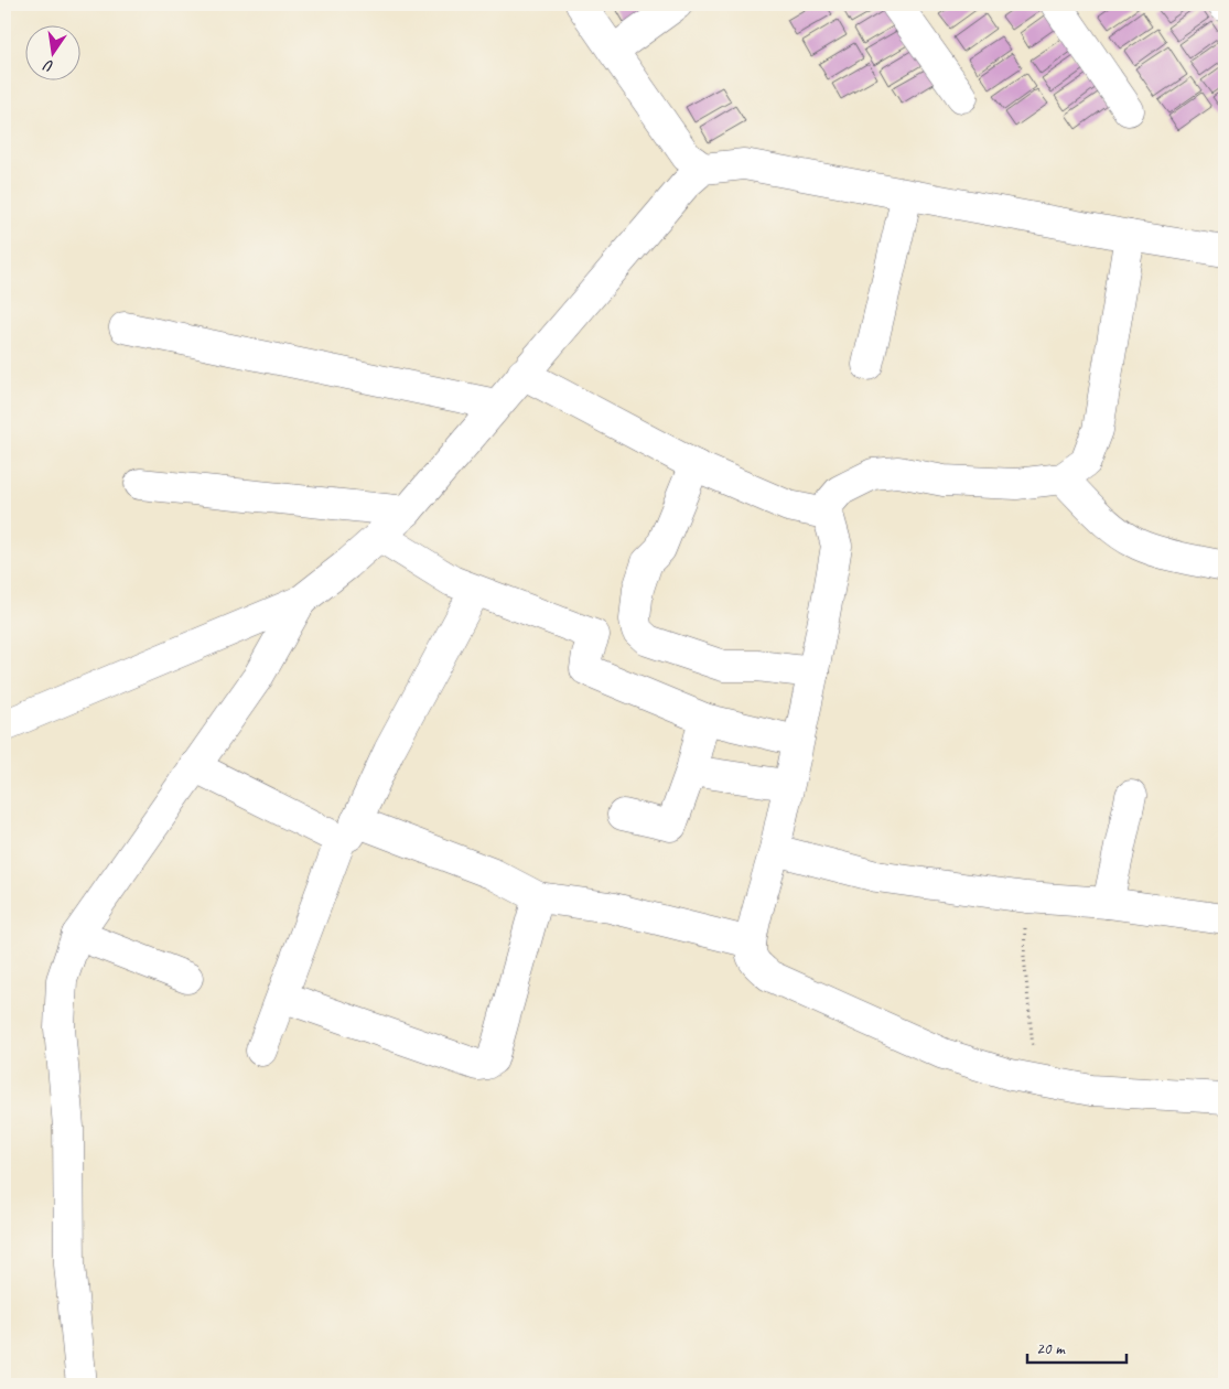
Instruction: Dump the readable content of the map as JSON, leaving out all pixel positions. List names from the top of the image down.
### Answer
{
  "scale_bar": "20 m",
  "north": "bottom"
}
